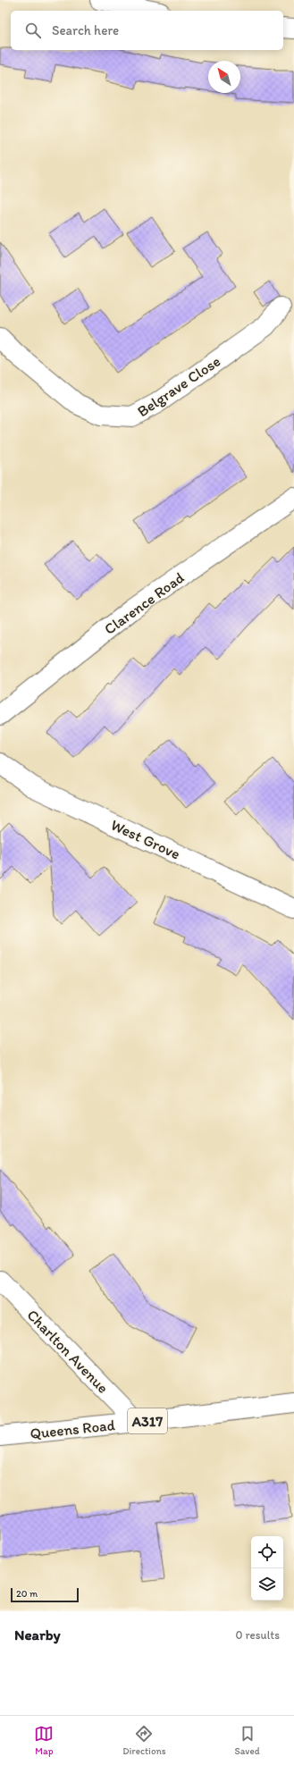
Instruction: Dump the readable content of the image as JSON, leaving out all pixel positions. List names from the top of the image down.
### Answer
{
  "streets": {
    "street": [
      "Belgrave Close",
      "Clarence Road",
      "West Grove",
      "Charlton Avenue",
      "A317",
      "Queens Road"
    ]
  },
  "crossings": [
    ["Charlton Avenue", "Queens Road"]
  ],
  "scale_bar": "20 m",
  "north": "top left",
  "page": {
    "search": "Search here",
    "scale": "20 m",
    "heading": ["Nearby", "0 results"],
    "nav": ["Map", "Directions", "Saved"]
  }
}
